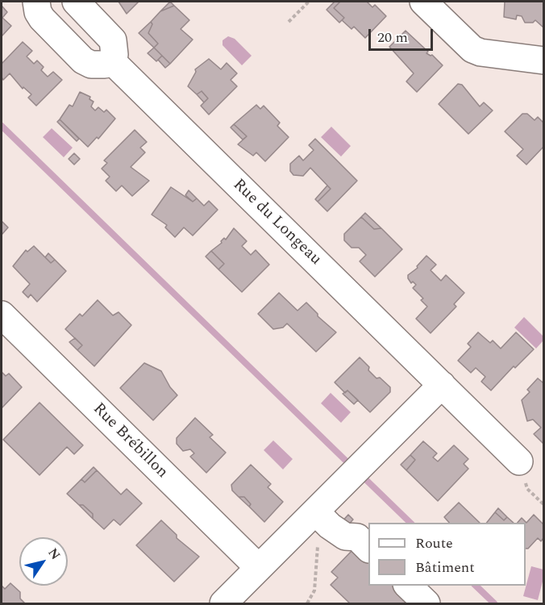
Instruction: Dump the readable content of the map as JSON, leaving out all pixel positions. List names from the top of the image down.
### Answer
{
  "streets": {
    "street": ["Rue du Longeau", "Rue Brébillon"]
  },
  "legend": ["Route", "Bâtiment"],
  "scale_bar": "20 m",
  "north": "top right"
}
